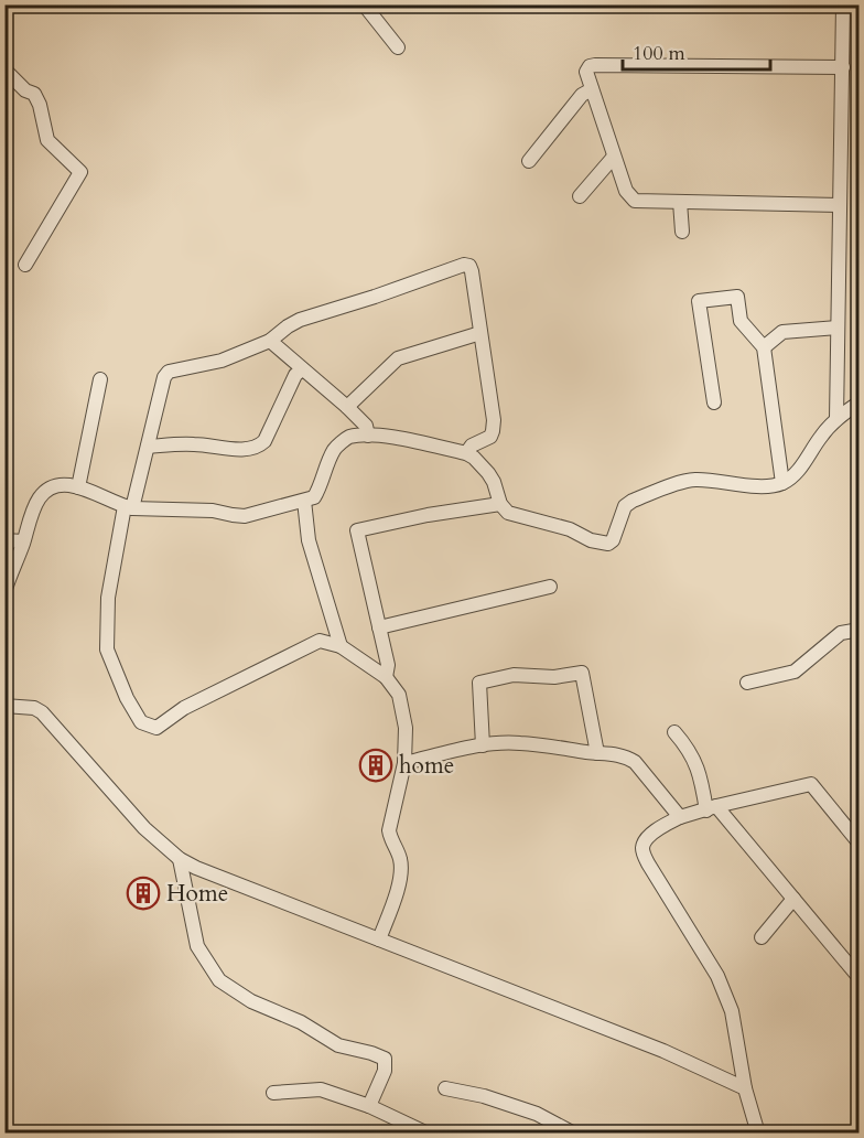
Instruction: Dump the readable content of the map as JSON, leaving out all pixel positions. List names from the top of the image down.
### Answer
{
  "places": {
    "building": ["home", "Home"]
  },
  "scale_bar": "100 m"
}
